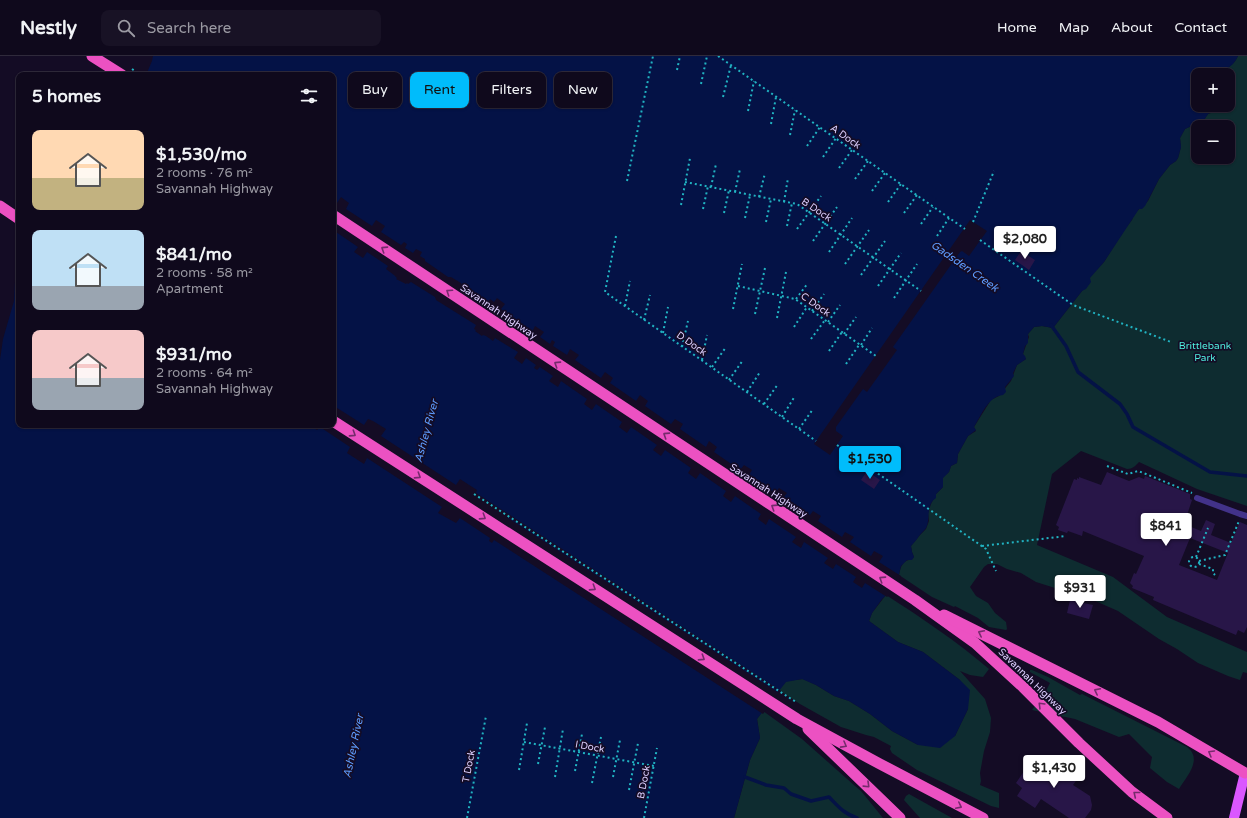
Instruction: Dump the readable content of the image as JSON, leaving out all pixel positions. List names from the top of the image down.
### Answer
{
  "streets": {
    "highway": ["Savannah Highway"],
    "path": [
      "A Dock",
      "B Dock",
      "C Dock",
      "D Dock",
      "I Dock",
      "T Dock"
    ]
  },
  "crossings": [
    ["B Dock", "I Dock"]
  ],
  "water": ["Gadsden Creek", "Ashley River"],
  "parks": ["Brittlebank Park"],
  "page": {
    "header": "Nestly",
    "search": "Search here",
    "nav": [
      "Home",
      "Map",
      "About",
      "Contact"
    ],
    "map_buttons": ["+", "−"],
    "chip": [
      "Buy",
      "Rent",
      "Filters",
      "New"
    ],
    "heading": "5 homes",
    "list": [
      {
        "name": "$1,530/mo",
        "note": "2 rooms · 76 m² · Savannah Highway"
      },
      {
        "name": "$841/mo",
        "note": "2 rooms · 58 m² · Apartment"
      },
      {
        "name": "$931/mo",
        "note": "2 rooms · 64 m² · Savannah Highway"
      }
    ],
    "price": [
      "$2,080",
      "$1,530",
      "$841",
      "$931",
      "$1,430"
    ]
  }
}
